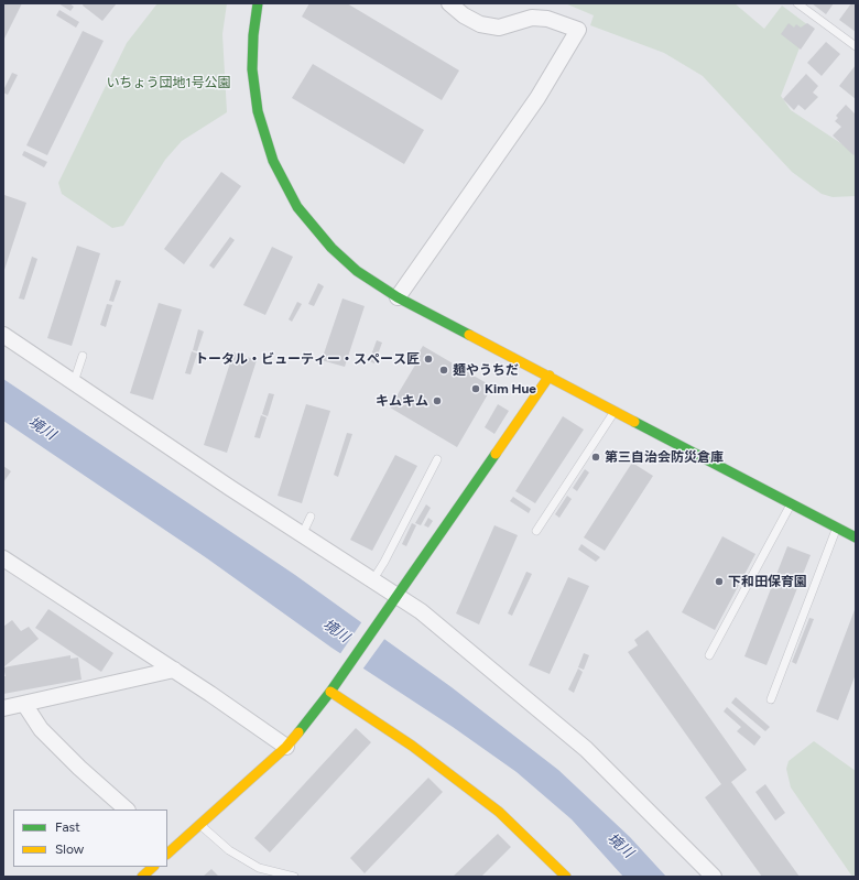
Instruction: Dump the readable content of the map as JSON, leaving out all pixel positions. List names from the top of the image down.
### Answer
{
  "water": ["境川"],
  "parks": ["いちょう団地1号公園"],
  "places": [
    "トータル・ビューティー・スペース匠",
    "麺やうちだ",
    "Kim Hue",
    "キムキム",
    "第三自治会防災倉庫",
    "下和田保育園"
  ],
  "legend": ["Fast", "Slow"]
}
